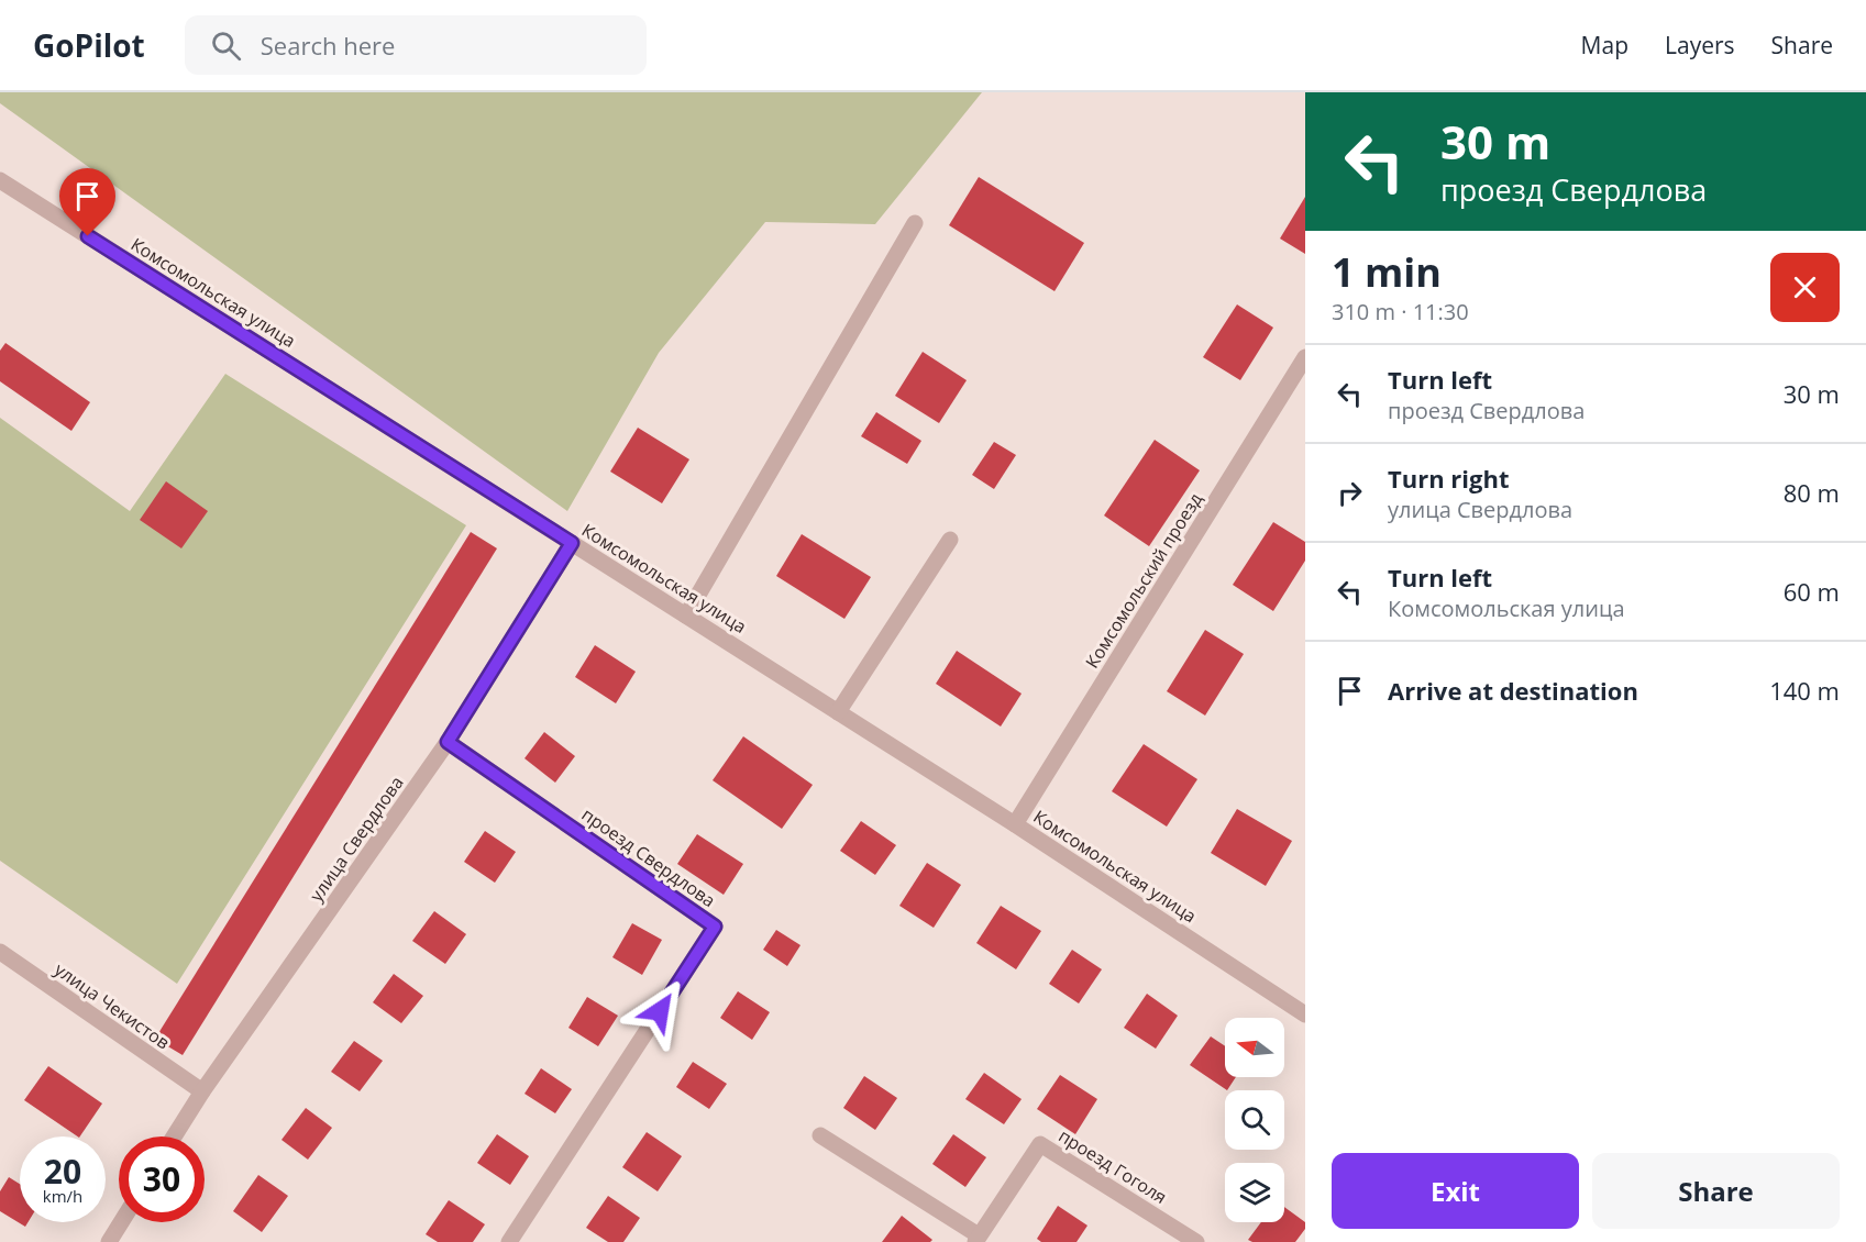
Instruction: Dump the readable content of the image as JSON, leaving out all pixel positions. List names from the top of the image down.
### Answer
{
  "streets": {
    "street": [
      "Комсомольская улица",
      "Комсомольский проезд",
      "улица Свердлова",
      "проезд Свердлова",
      "улица Чекистов",
      "проезд Гоголя"
    ]
  },
  "crossings": [
    ["Комсомольская улица", "Комсомольский проезд"],
    ["Комсомольская улица", "улица Свердлова"],
    ["улица Свердлова", "проезд Свердлова"],
    ["улица Свердлова", "улица Чекистов"]
  ],
  "north": "left",
  "page": {
    "header": "GoPilot",
    "search": "Search here",
    "nav": ["Map", "Layers", "Share"],
    "turn": ["30 m", "проезд Свердлова"],
    "heading": ["1 min", "310 m · 11:30"],
    "list": [
      {
        "name": "Turn left",
        "note": "проезд Свердлова",
        "value": "30 m"
      },
      {
        "name": "Turn right",
        "note": "улица Свердлова",
        "value": "80 m"
      },
      {
        "name": "Turn left",
        "note": "Комсомольская улица",
        "value": "60 m"
      },
      {
        "name": "Arrive at destination",
        "value": "140 m"
      }
    ],
    "speed": "20 km/h",
    "limit": "30",
    "buttons": ["Exit", "Share"]
  }
}
